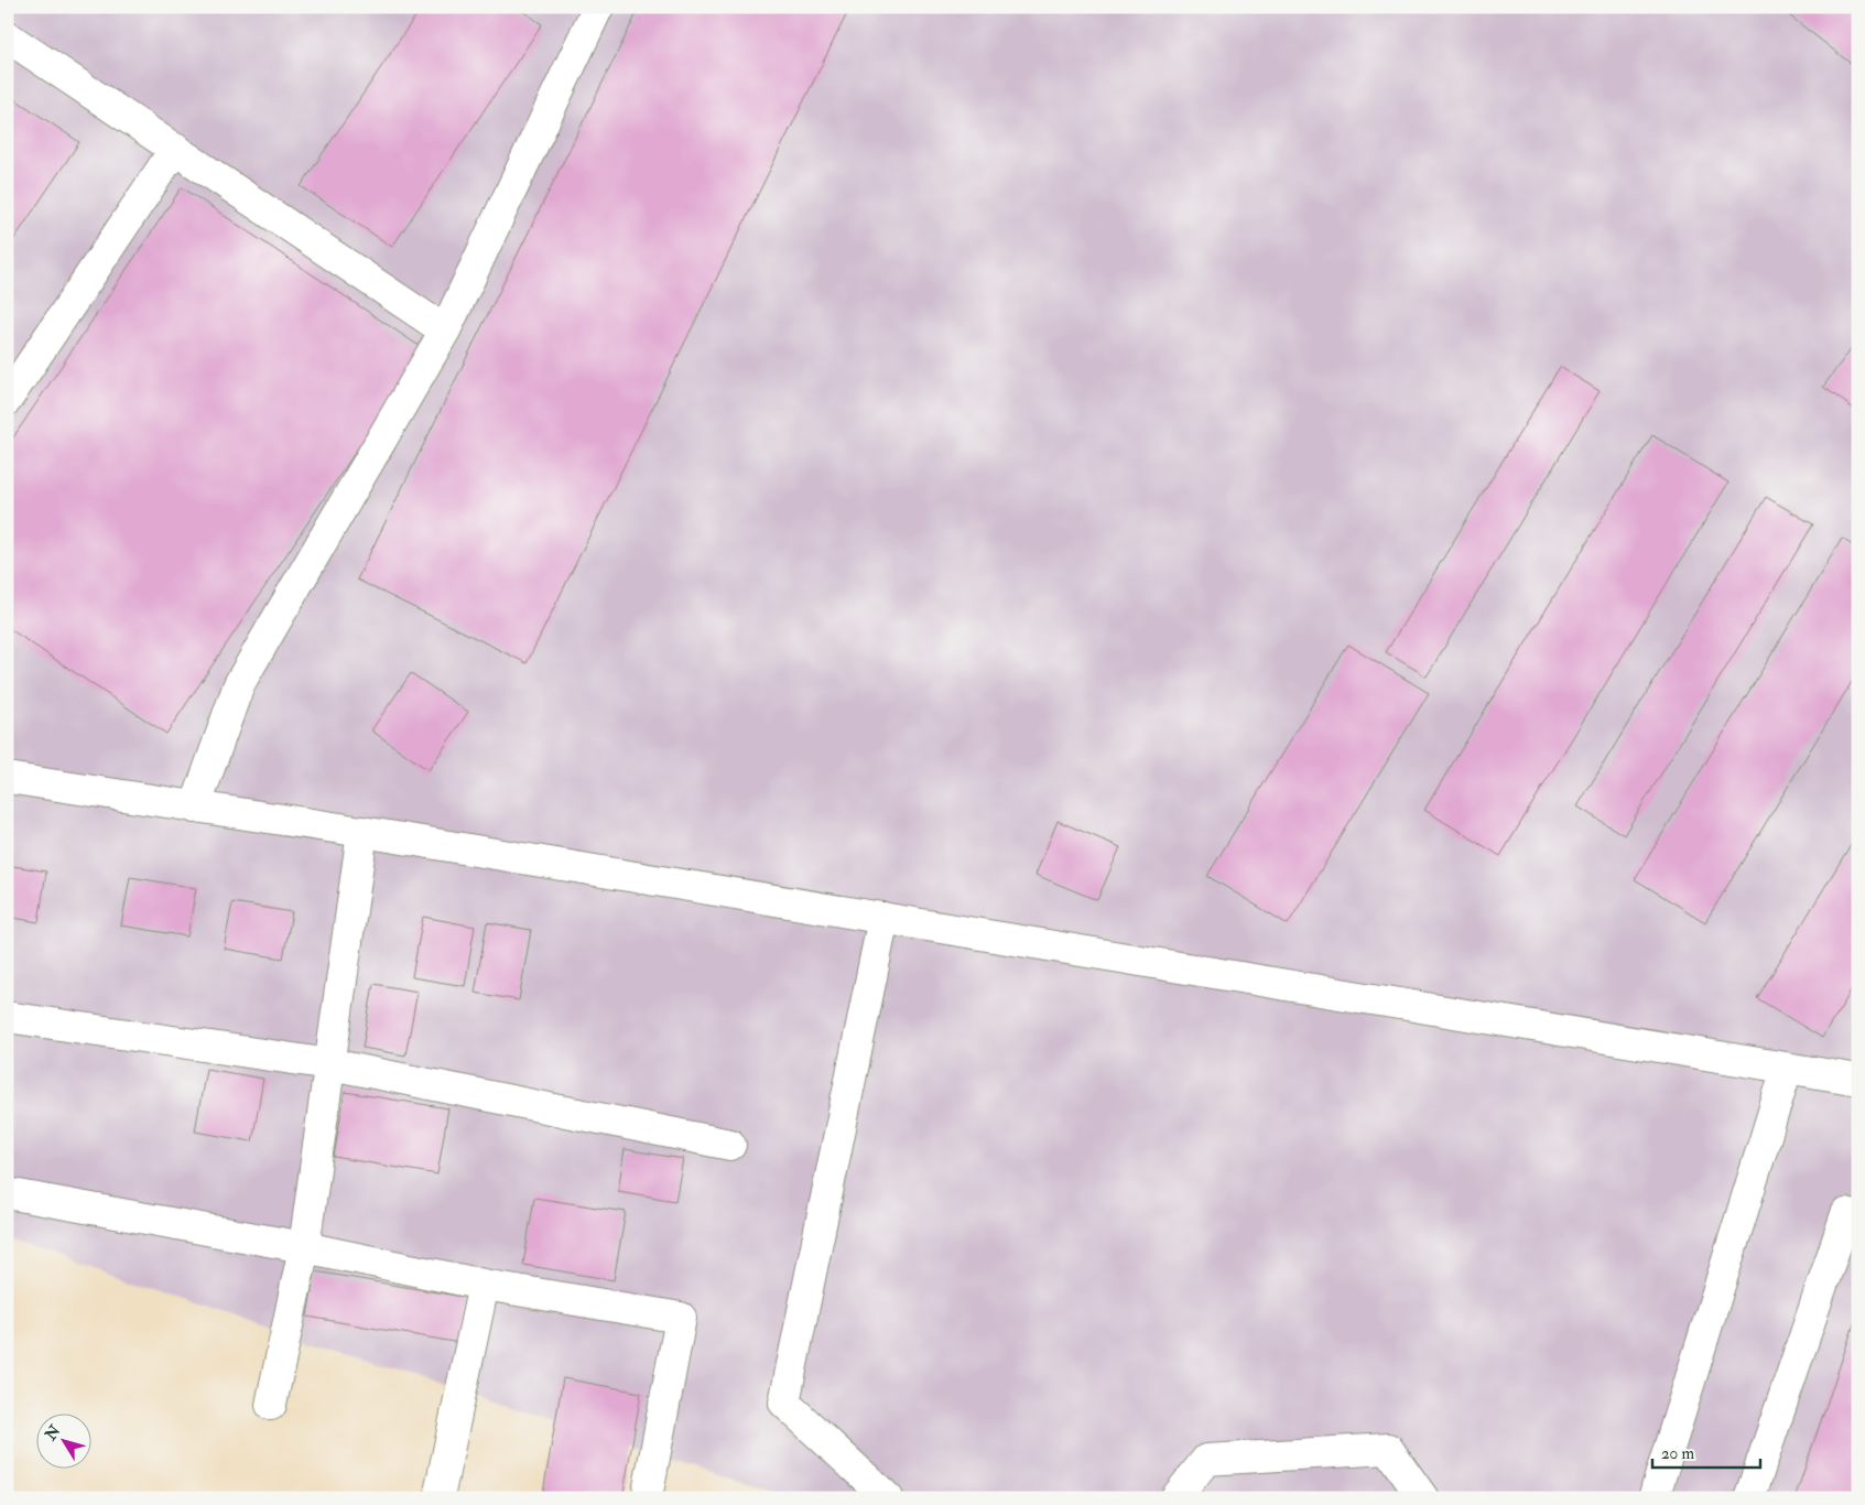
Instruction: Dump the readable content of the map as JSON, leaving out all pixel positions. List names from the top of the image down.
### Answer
{
  "scale_bar": "20 m",
  "north": "top left"
}
